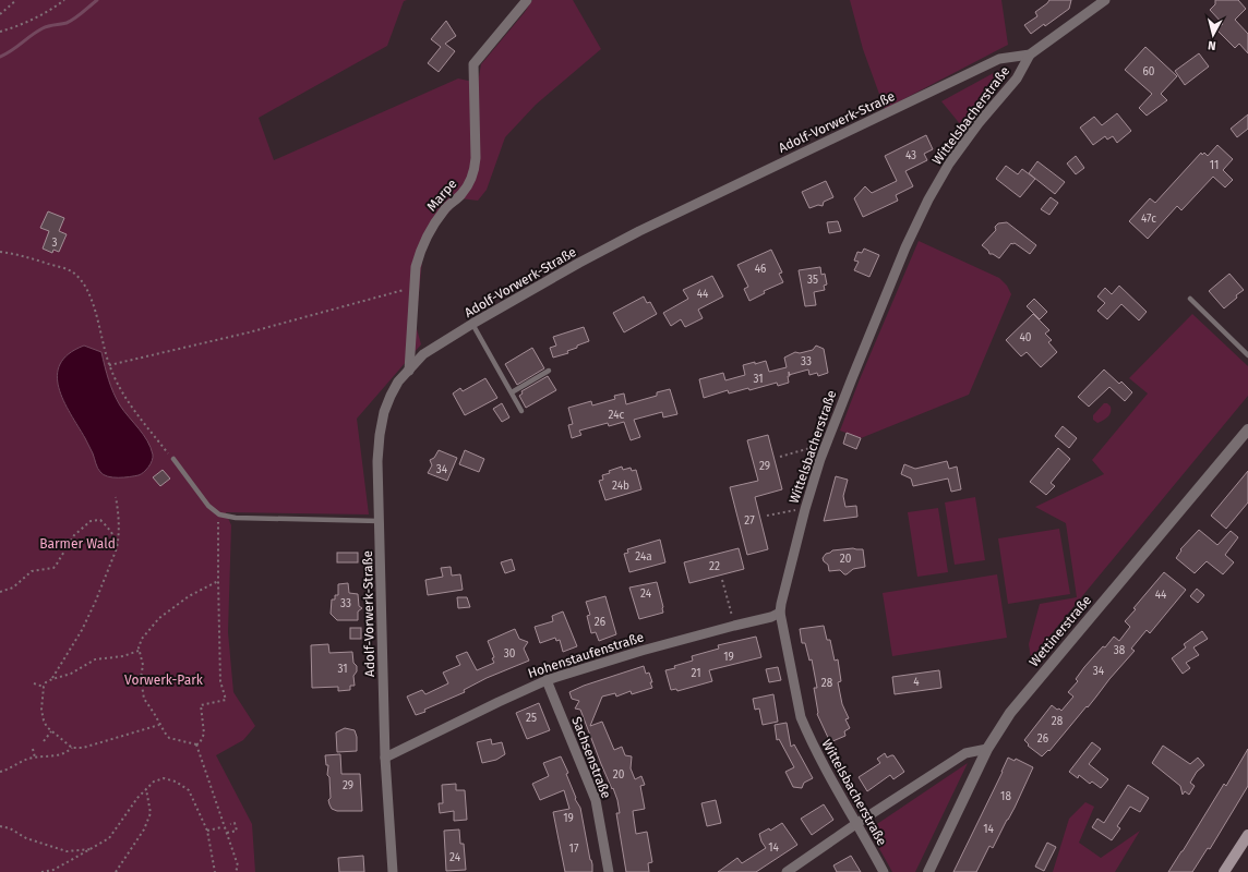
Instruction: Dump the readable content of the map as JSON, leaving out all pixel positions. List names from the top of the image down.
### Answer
{
  "streets": {
    "street": [
      "Wittelsbacherstraße",
      "Adolf-Vorwerk-Straße",
      "Marpe",
      "Wettinerstraße",
      "Hohenstaufenstraße",
      "Sachsenstraße"
    ]
  },
  "crossings": [
    ["Wittelsbacherstraße", "Adolf-Vorwerk-Straße"],
    ["Wittelsbacherstraße", "Hohenstaufenstraße"],
    ["Adolf-Vorwerk-Straße", "Marpe"],
    ["Adolf-Vorwerk-Straße", "Hohenstaufenstraße"],
    ["Hohenstaufenstraße", "Sachsenstraße"]
  ],
  "parks": ["Barmer Wald", "Vorwerk-Park"],
  "house_numbers": [
    "60",
    "43",
    "11",
    "47c",
    "3",
    "46",
    "35",
    "44",
    "40",
    "33",
    "31",
    "24c",
    "29",
    "34",
    "24b",
    "27",
    "24a",
    "20",
    "22",
    "24",
    "44",
    "33",
    "26",
    "38",
    "30",
    "19",
    "31",
    "34",
    "21",
    "4",
    "28",
    "25",
    "28",
    "26",
    "20",
    "29",
    "18",
    "19",
    "14",
    "14",
    "17",
    "24"
  ],
  "north": "bottom"
}
